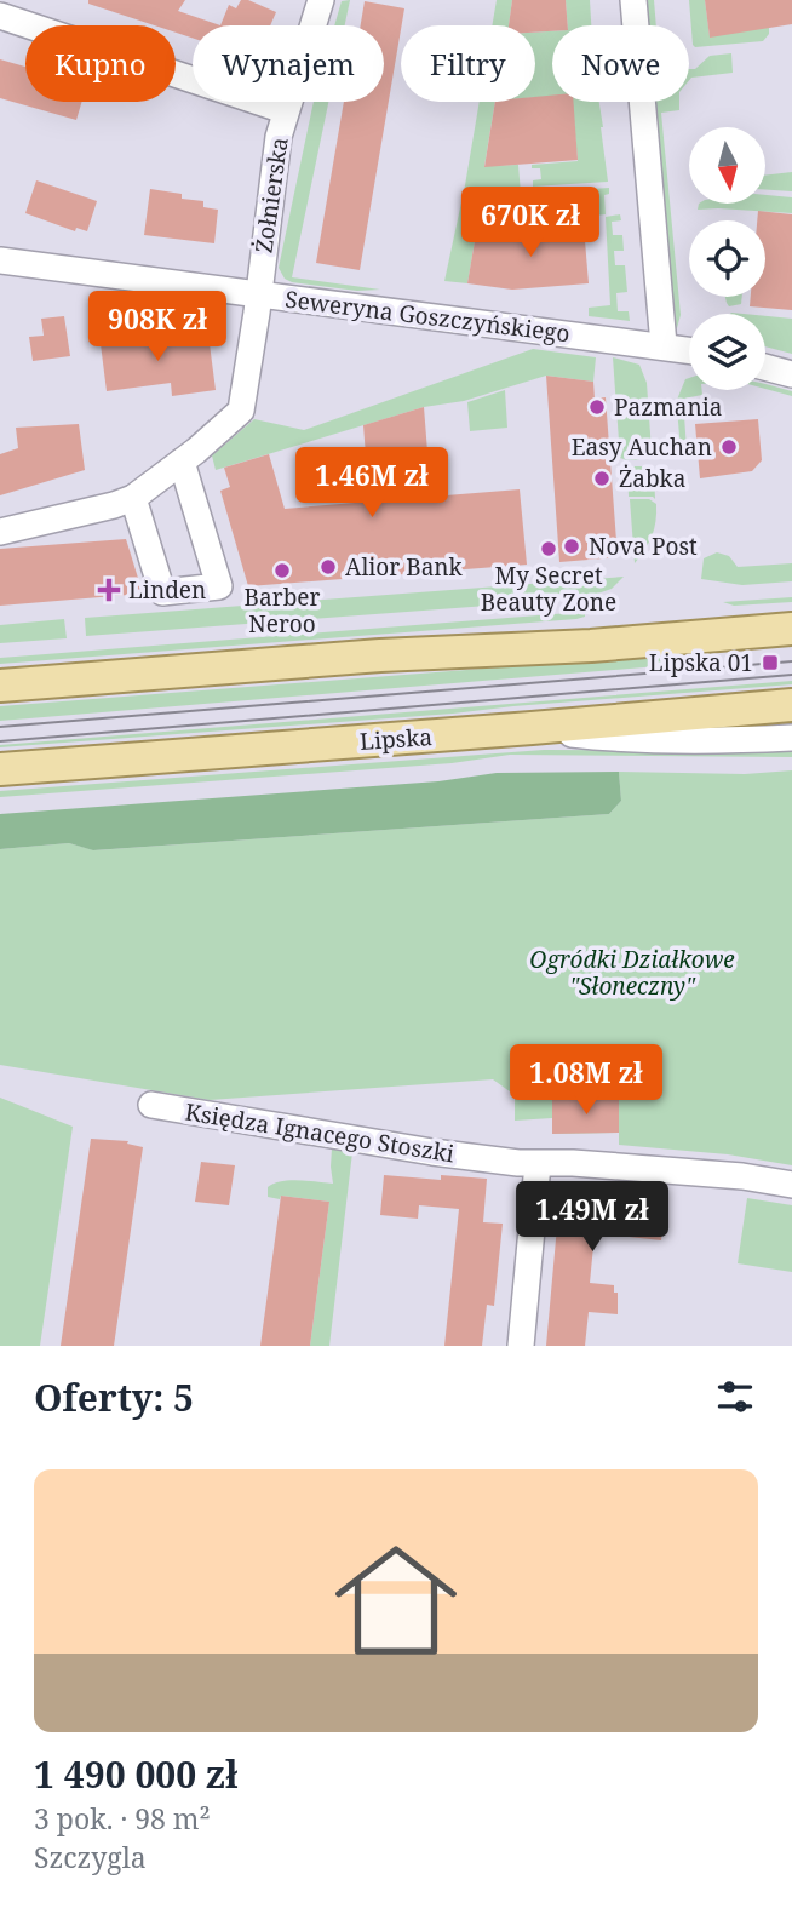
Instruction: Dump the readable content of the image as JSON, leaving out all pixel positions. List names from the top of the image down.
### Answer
{
  "streets": {
    "main road": ["Lipska"],
    "street": ["Żołnierska", "Seweryna Goszczyńskiego", "Księdza Ignacego Stoszki"]
  },
  "crossings": [
    ["Żołnierska", "Seweryna Goszczyńskiego"]
  ],
  "parks": ["Ogródki Działkowe \"Słoneczny\""],
  "places": {
    "other": [
      "Pazmania",
      "Easy Auchan",
      "Żabka",
      "Nova Post",
      "My Secret Beauty Zone",
      "Alior Bank",
      "Barber Neroo"
    ],
    "health": ["Linden"],
    "transit": ["Lipska 01"]
  },
  "north": "bottom",
  "page": {
    "chip": [
      "Kupno",
      "Wynajem",
      "Filtry",
      "Nowe"
    ],
    "price": [
      "670K zł",
      "908K zł",
      "1.46M zł",
      "1.08M zł",
      "1.49M zł"
    ],
    "heading": "Oferty: 5",
    "list": [
      {
        "name": "1 490 000 zł",
        "note": "3 pok. · 98 m² · Szczygla"
      }
    ]
  }
}
